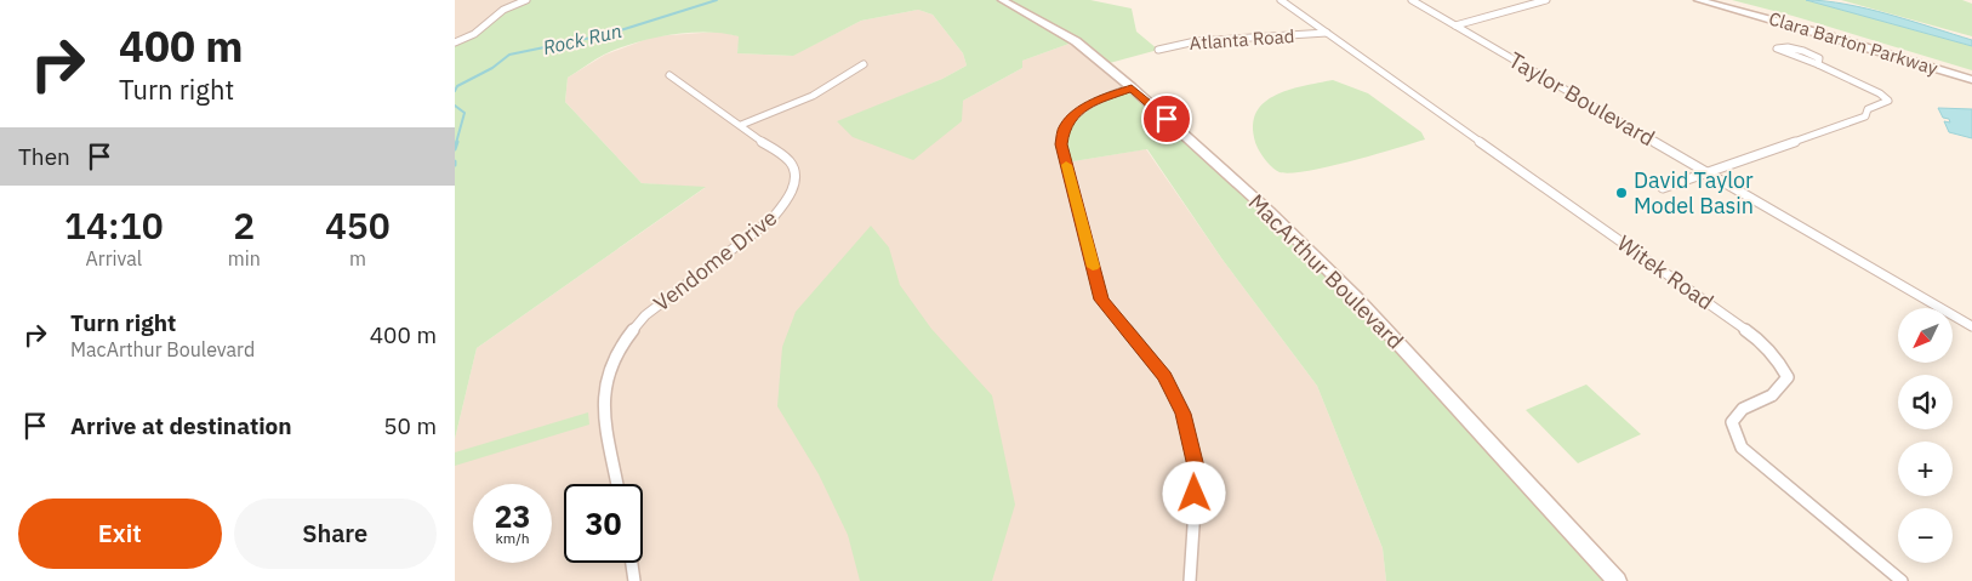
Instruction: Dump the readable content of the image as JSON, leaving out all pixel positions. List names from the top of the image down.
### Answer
{
  "streets": {
    "main road": ["Clara Barton Parkway", "MacArthur Boulevard"],
    "street": [
      "Atlanta Road",
      "Taylor Boulevard",
      "Vendome Drive",
      "Witek Road"
    ]
  },
  "crossings": [
    ["Atlanta Road", "Witek Road"]
  ],
  "water": ["Rock Run"],
  "places": ["David Taylor Model Basin"],
  "north": "bottom left",
  "page": {
    "turn": ["400 m", "Turn right"],
    "then": "Then",
    "eta": [
      "14:10",
      "Arrival",
      "2",
      "min",
      "450",
      "m"
    ],
    "list": [
      {
        "name": "Turn right",
        "note": "MacArthur Boulevard",
        "value": "400 m"
      },
      {
        "name": "Arrive at destination",
        "value": "50 m"
      }
    ],
    "map_buttons": ["+", "−"],
    "speed": "23 km/h",
    "limit": "30",
    "buttons": ["Exit", "Share"]
  }
}
